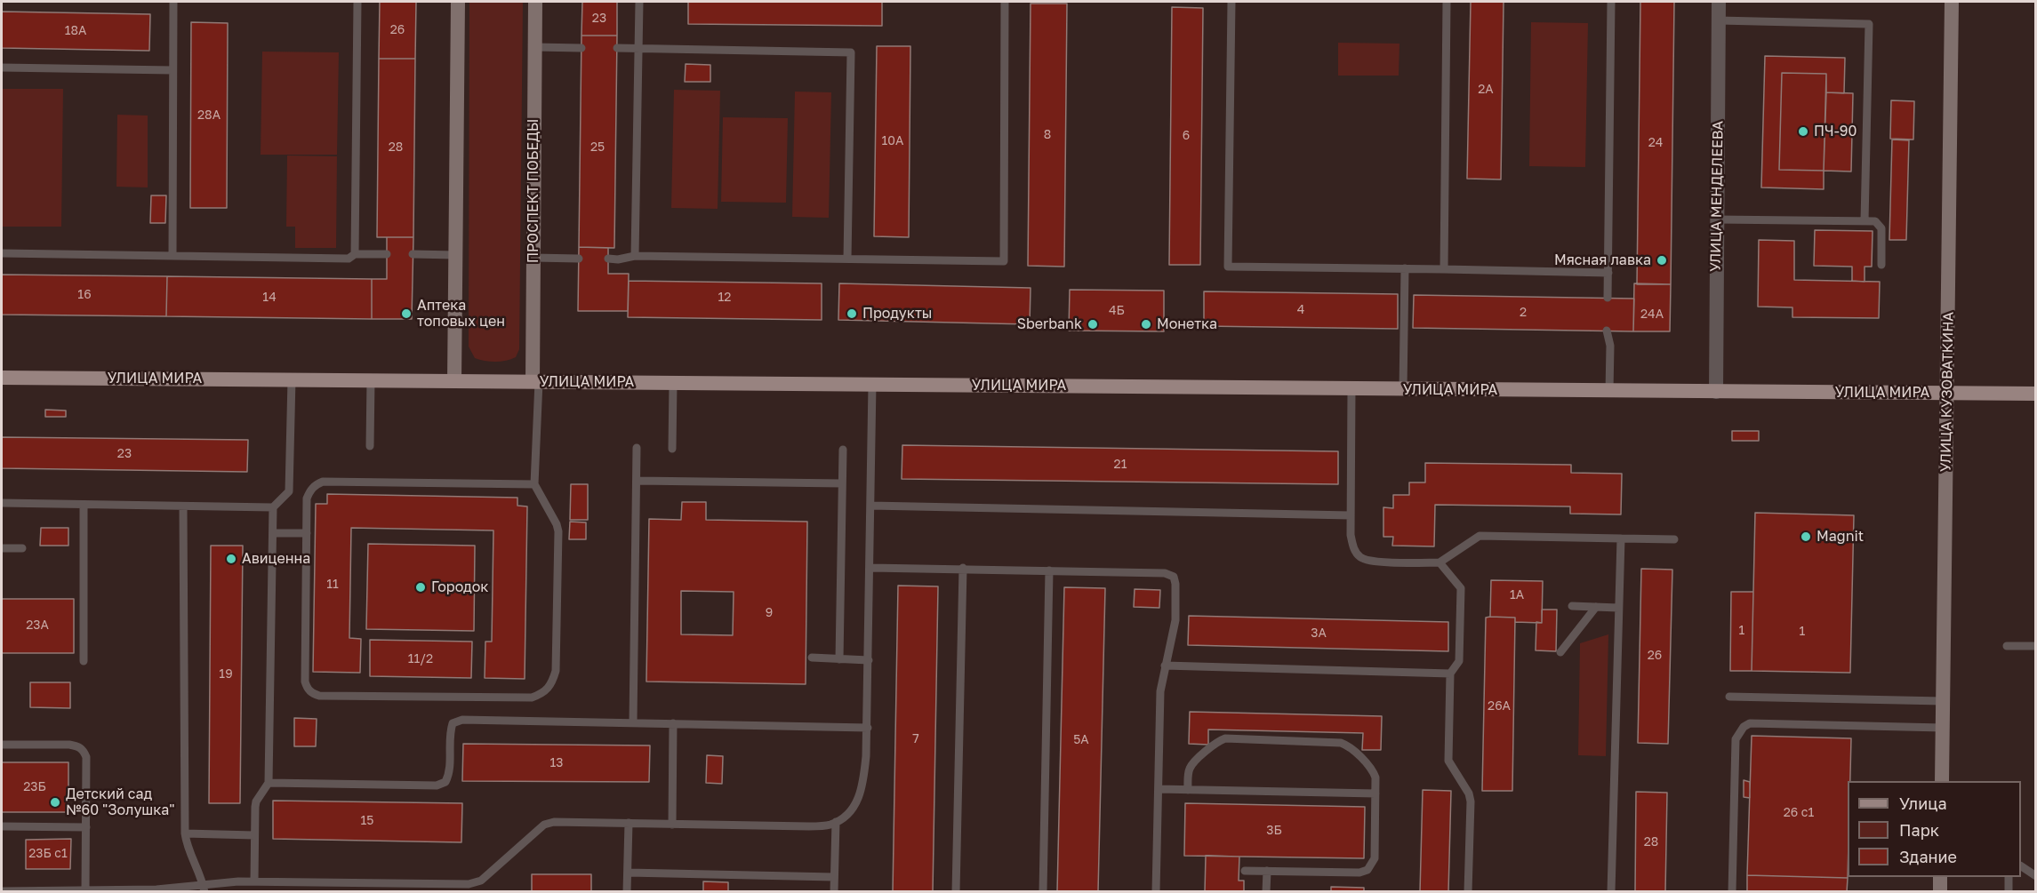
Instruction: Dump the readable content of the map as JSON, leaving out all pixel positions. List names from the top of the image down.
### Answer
{
  "streets": {
    "main road": ["ПРОСПЕКТ ПОБЕДЫ", "УЛИЦА МИРА", "УЛИЦА КУЗОВАТКИНА"],
    "street": ["УЛИЦА МЕНДЕЛЕЕВА"]
  },
  "crossings": [
    ["ПРОСПЕКТ ПОБЕДЫ", "УЛИЦА МИРА"],
    ["УЛИЦА МЕНДЕЛЕЕВА", "УЛИЦА МИРА"],
    ["УЛИЦА МИРА", "УЛИЦА КУЗОВАТКИНА"]
  ],
  "places": [
    "ПЧ-90",
    "Мясная лавка",
    "Аптека топовых цен",
    "Продукты",
    "Sberbank",
    "Монетка",
    "Magnit",
    "Авиценна",
    "Городок",
    "Детский сад №60 \"Золушка\""
  ],
  "house_numbers": [
    "23",
    "26",
    "18А",
    "2А",
    "28А",
    "8",
    "6",
    "10А",
    "24",
    "28",
    "25",
    "16",
    "14",
    "12",
    "4",
    "4Б",
    "2",
    "24А",
    "23",
    "21",
    "11",
    "1А",
    "9",
    "23А",
    "1",
    "1",
    "3А",
    "26",
    "11/2",
    "19",
    "26А",
    "7",
    "5А",
    "13",
    "23Б",
    "26 с1",
    "15",
    "3Б",
    "28",
    "23Б с1"
  ],
  "legend": ["Улица", "Парк", "Здание"]
}
